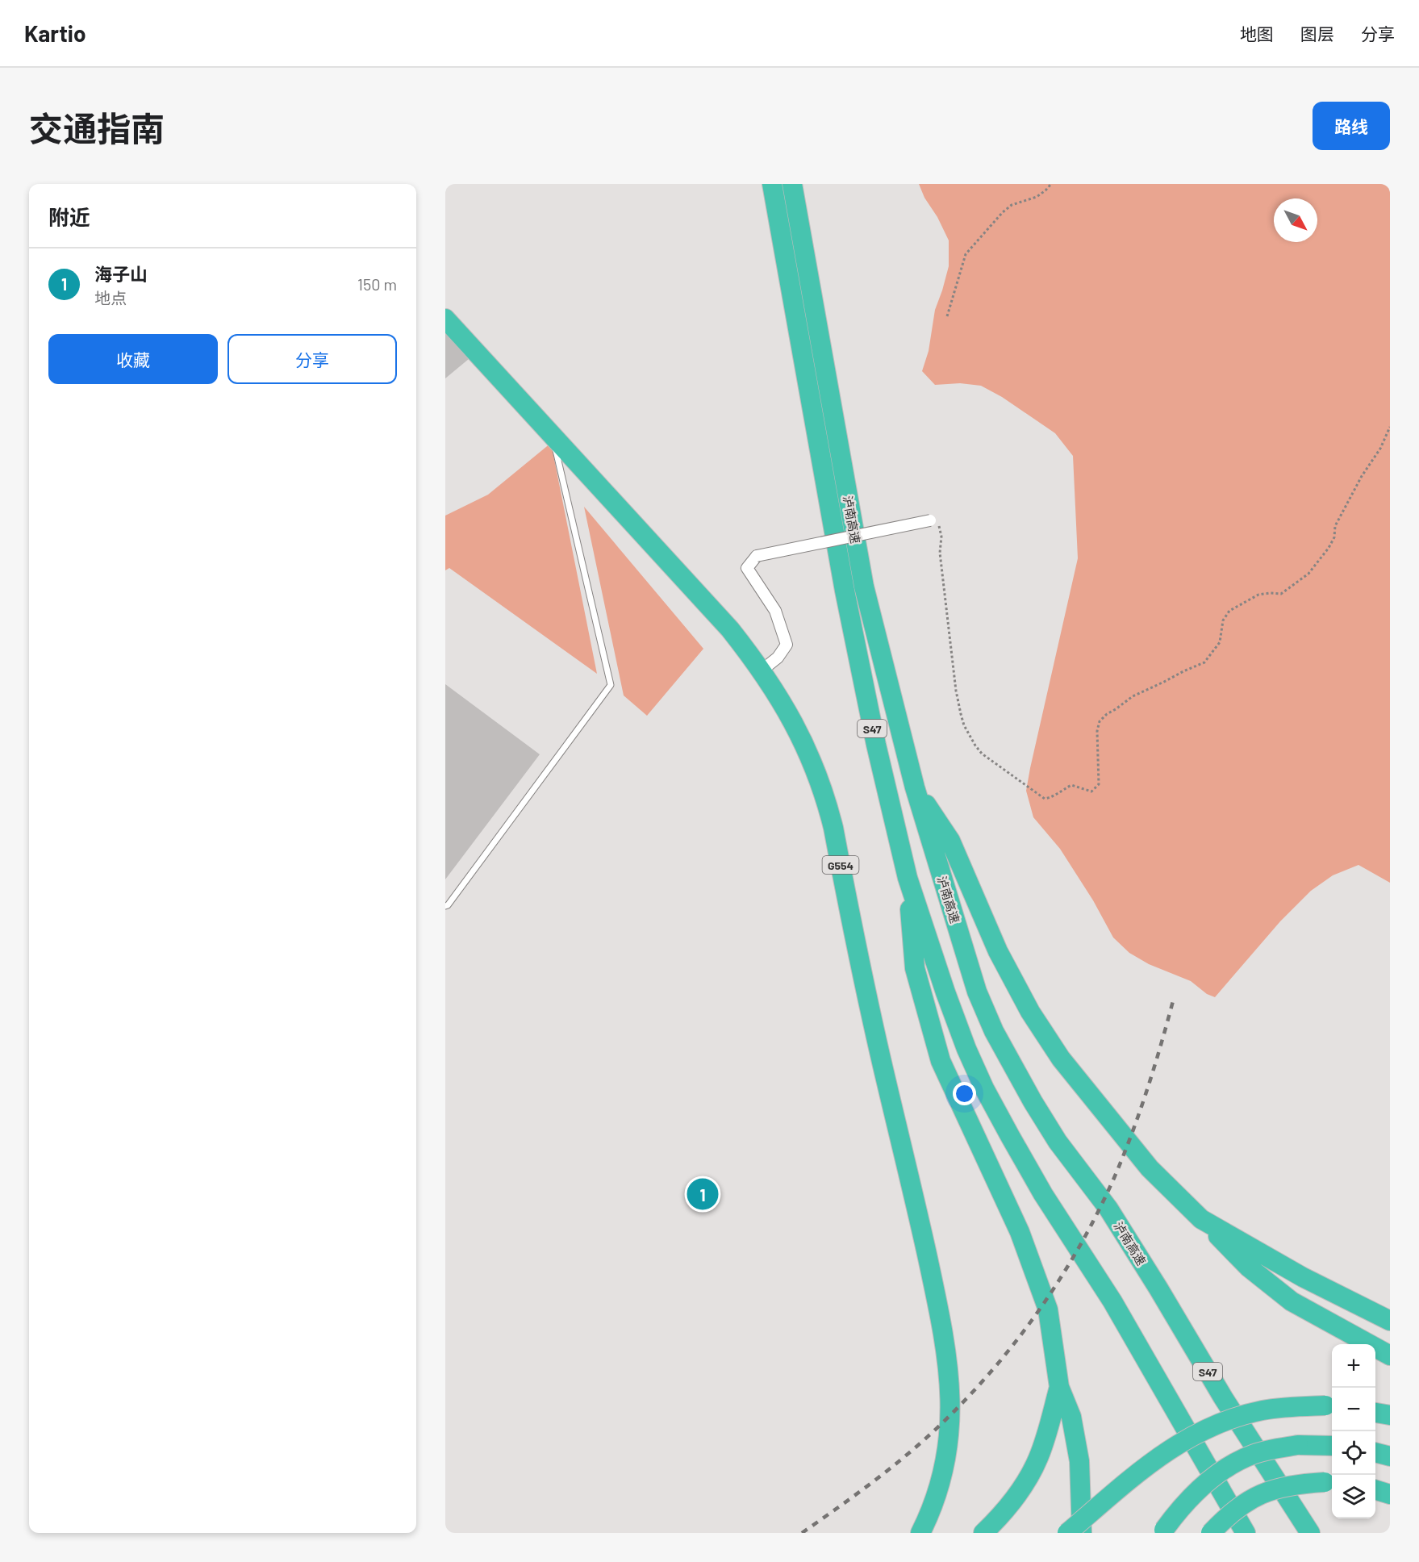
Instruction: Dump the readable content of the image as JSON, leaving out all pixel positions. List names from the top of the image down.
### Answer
{
  "streets": {
    "highway": ["泸南高速", "S47", "G554"]
  },
  "north": "bottom right",
  "page": {
    "header": "Kartio",
    "nav": ["地图", "图层", "分享"],
    "title": "交通指南",
    "buttons": [
      "路线",
      ["收藏", "分享"]
    ],
    "heading": "附近",
    "list": [
      {
        "mark": "1",
        "name": "海子山",
        "note": "地点",
        "value": "150 m"
      }
    ],
    "pins": "1",
    "map_buttons": ["+", "−"]
  }
}
